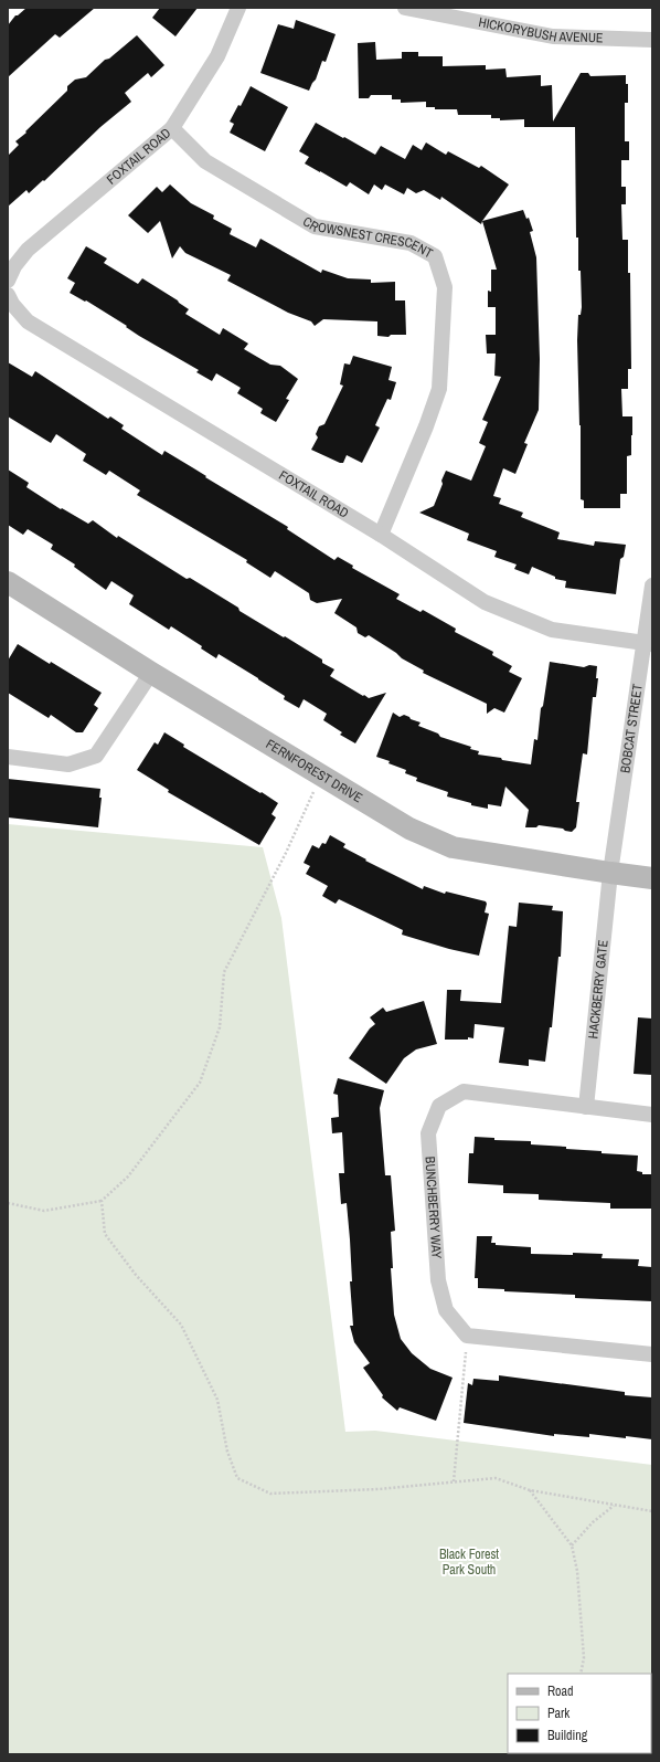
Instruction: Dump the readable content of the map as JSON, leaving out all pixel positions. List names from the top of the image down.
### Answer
{
  "streets": {
    "street": [
      "HICKORYBUSH AVENUE",
      "FOXTAIL ROAD",
      "CROWSNEST CRESCENT",
      "BOBCAT STREET",
      "FERNFOREST DRIVE",
      "HACKBERRY GATE",
      "BUNCHBERRY WAY"
    ]
  },
  "crossings": [
    ["FOXTAIL ROAD", "CROWSNEST CRESCENT"],
    ["FOXTAIL ROAD", "BOBCAT STREET"],
    ["BOBCAT STREET", "FERNFOREST DRIVE"],
    ["BOBCAT STREET", "HACKBERRY GATE"],
    ["FERNFOREST DRIVE", "HACKBERRY GATE"],
    ["HACKBERRY GATE", "BUNCHBERRY WAY"]
  ],
  "parks": ["Black Forest Park South"],
  "legend": ["Road", "Park", "Building"]
}
